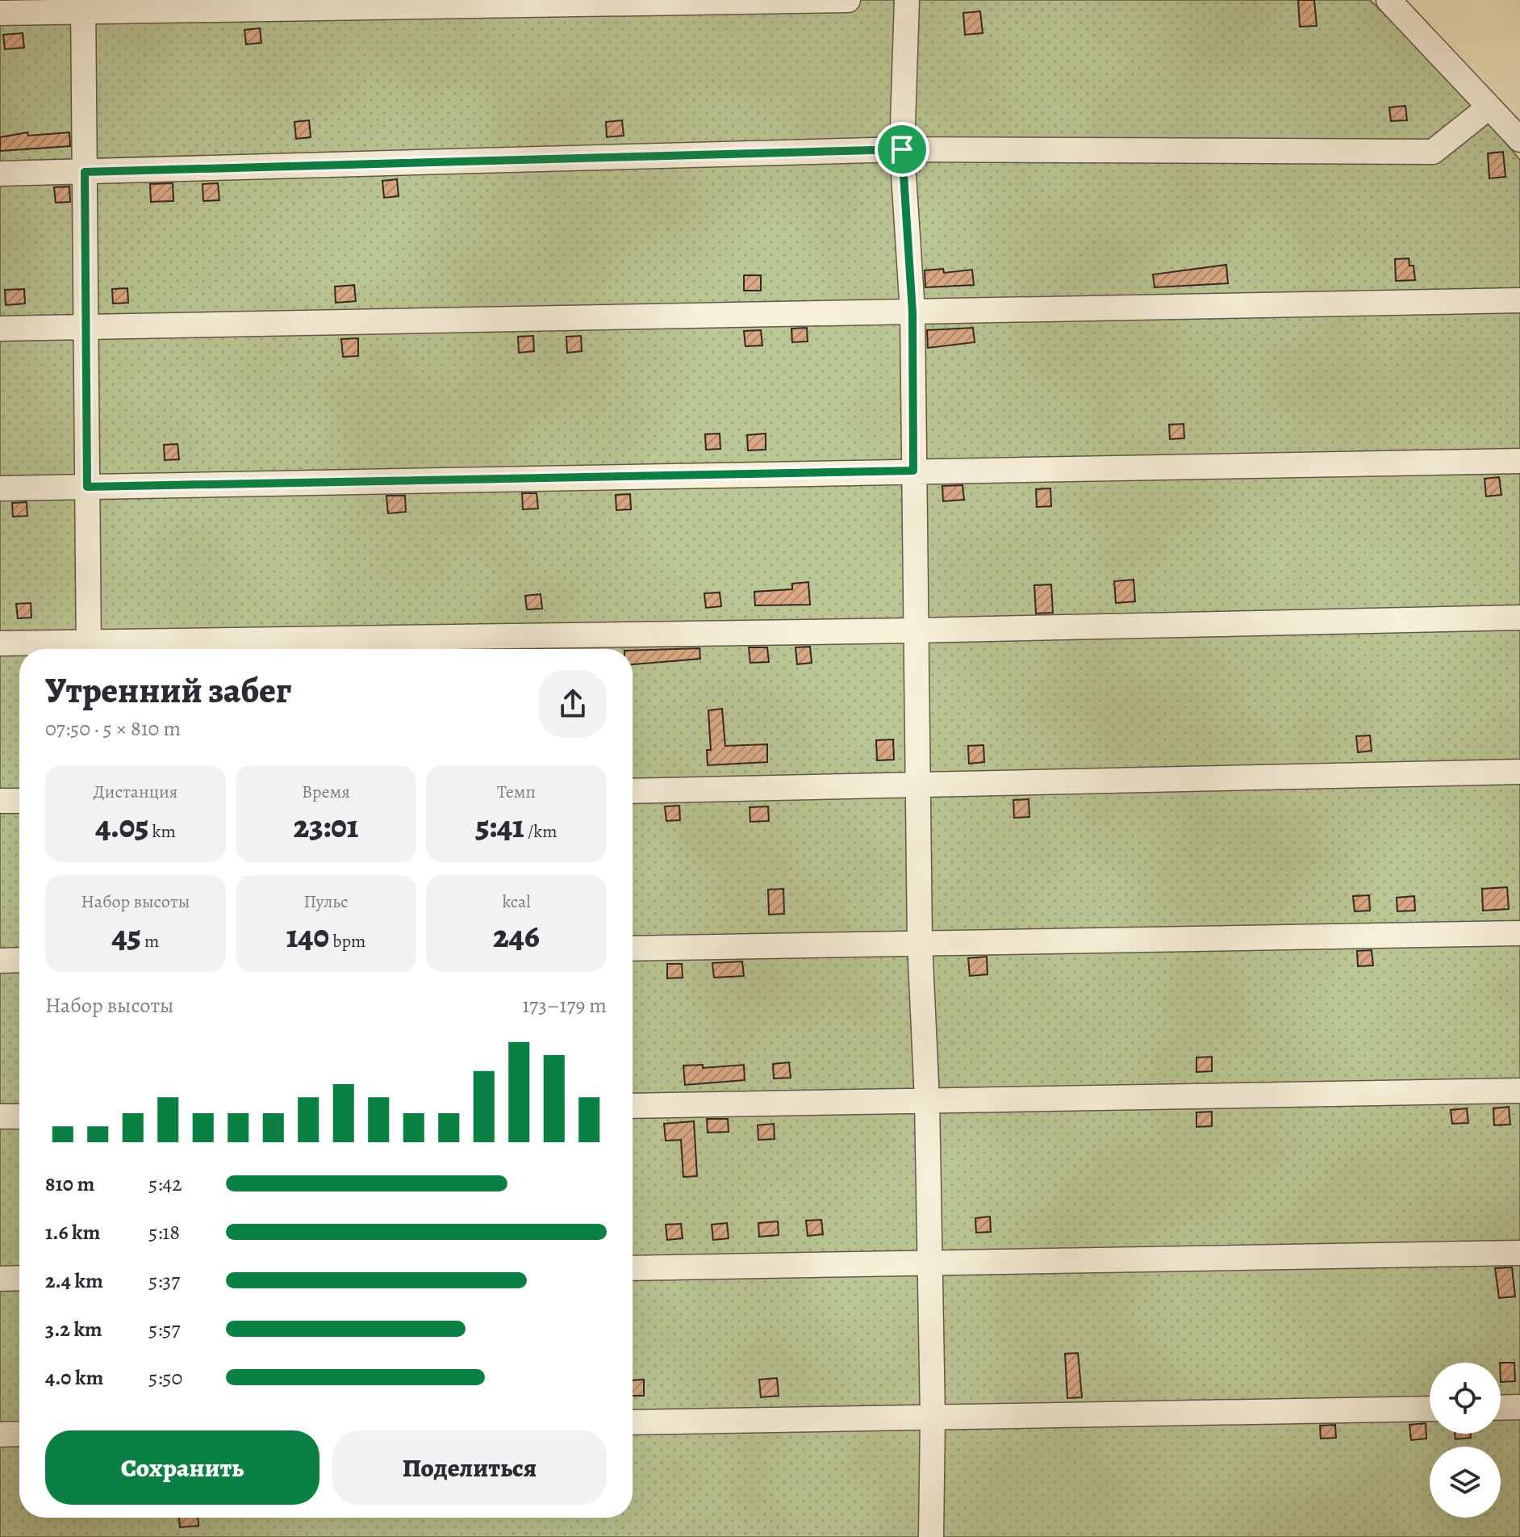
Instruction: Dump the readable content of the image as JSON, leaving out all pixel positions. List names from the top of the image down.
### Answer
{
  "page": {
    "heading": ["Утренний забег", "07:50 · 5 × 810 m"],
    "stats": [
      ["Дистанция", "4.05 km"],
      ["Время", "23:01"],
      ["Темп", "5:41 /km"],
      ["Набор высоты", "45 m"],
      ["Пульс", "140 bpm"],
      ["kcal", "246"]
    ],
    "chart": ["Набор высоты", "173–179 m"],
    "list": [
      {
        "name": "810 m",
        "note": "5:42"
      },
      {
        "name": "1.6 km",
        "note": "5:18"
      },
      {
        "name": "2.4 km",
        "note": "5:37"
      },
      {
        "name": "3.2 km",
        "note": "5:57"
      },
      {
        "name": "4.0 km",
        "note": "5:50"
      }
    ],
    "buttons": ["Сохранить", "Поделиться"]
  }
}
